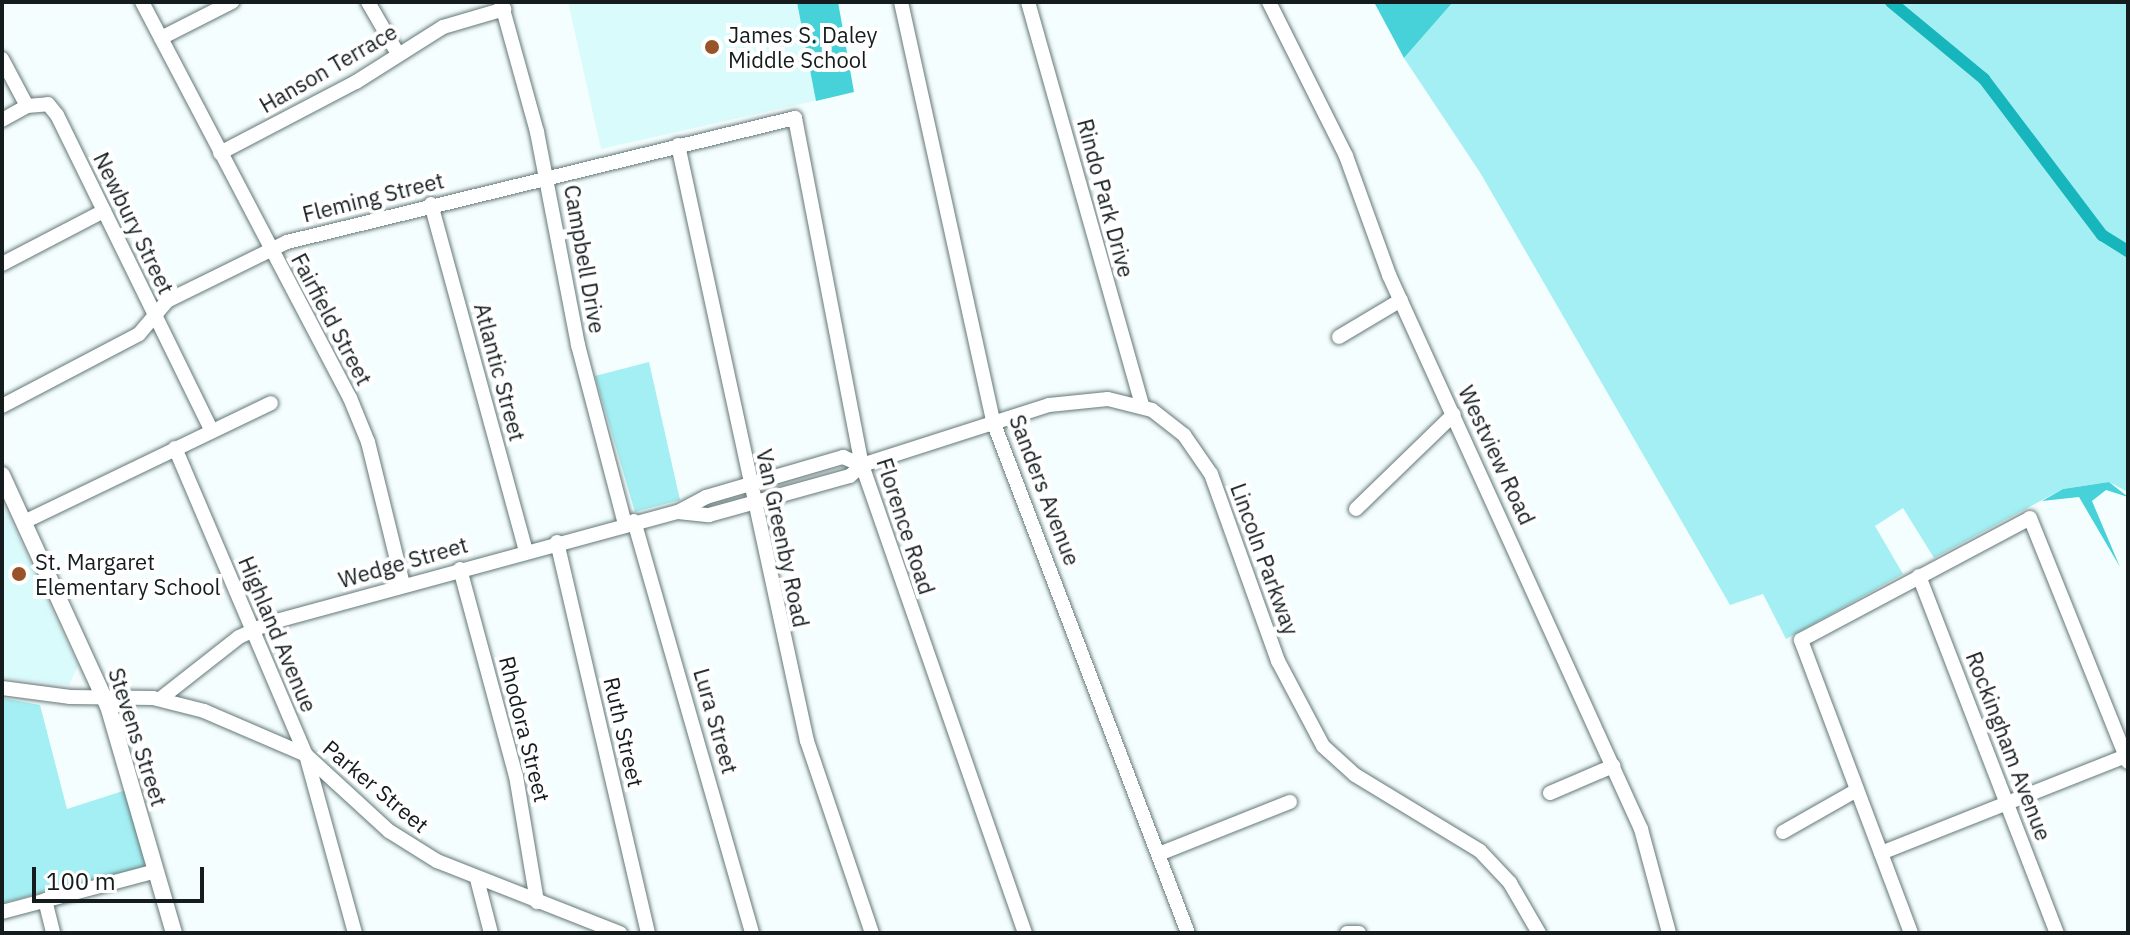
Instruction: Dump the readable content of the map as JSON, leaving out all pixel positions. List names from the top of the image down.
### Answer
{
  "streets": {
    "main road": ["Stevens Street"],
    "street": [
      "Hanson Terrace",
      "Fleming Street",
      "Rindo Park Drive",
      "Newbury Street",
      "Campbell Drive",
      "Fairfield Street",
      "Atlantic Street",
      "Westview Road",
      "Sanders Avenue",
      "Florence Road",
      "Van Greenby Road",
      "Lincoln Parkway",
      "Wedge Street",
      "Highland Avenue",
      "Lura Street",
      "Rhodora Street",
      "Ruth Street",
      "Rockingham Avenue",
      "Parker Street"
    ]
  },
  "crossings": [
    ["Hanson Terrace", "Campbell Drive"],
    ["Hanson Terrace", "Fairfield Street"],
    ["Fleming Street", "Newbury Street"],
    ["Fleming Street", "Campbell Drive"],
    ["Fleming Street", "Fairfield Street"],
    ["Fleming Street", "Atlantic Street"],
    ["Fleming Street", "Florence Road"],
    ["Fleming Street", "Van Greenby Road"],
    ["Rindo Park Drive", "Lincoln Parkway"],
    ["Campbell Drive", "Wedge Street"],
    ["Campbell Drive", "Lura Street"],
    ["Fairfield Street", "Wedge Street"],
    ["Atlantic Street", "Wedge Street"],
    ["Van Greenby Road", "Wedge Street"],
    ["Wedge Street", "Highland Avenue"],
    ["Wedge Street", "Lura Street"],
    ["Wedge Street", "Rhodora Street"],
    ["Wedge Street", "Ruth Street"],
    ["Wedge Street", "Parker Street"],
    ["Highland Avenue", "Parker Street"],
    ["Rhodora Street", "Parker Street"],
    ["Stevens Street", "Parker Street"]
  ],
  "places": ["James S. Daley Middle School", "St. Margaret Elementary School"],
  "scale_bar": "100 m"
}
